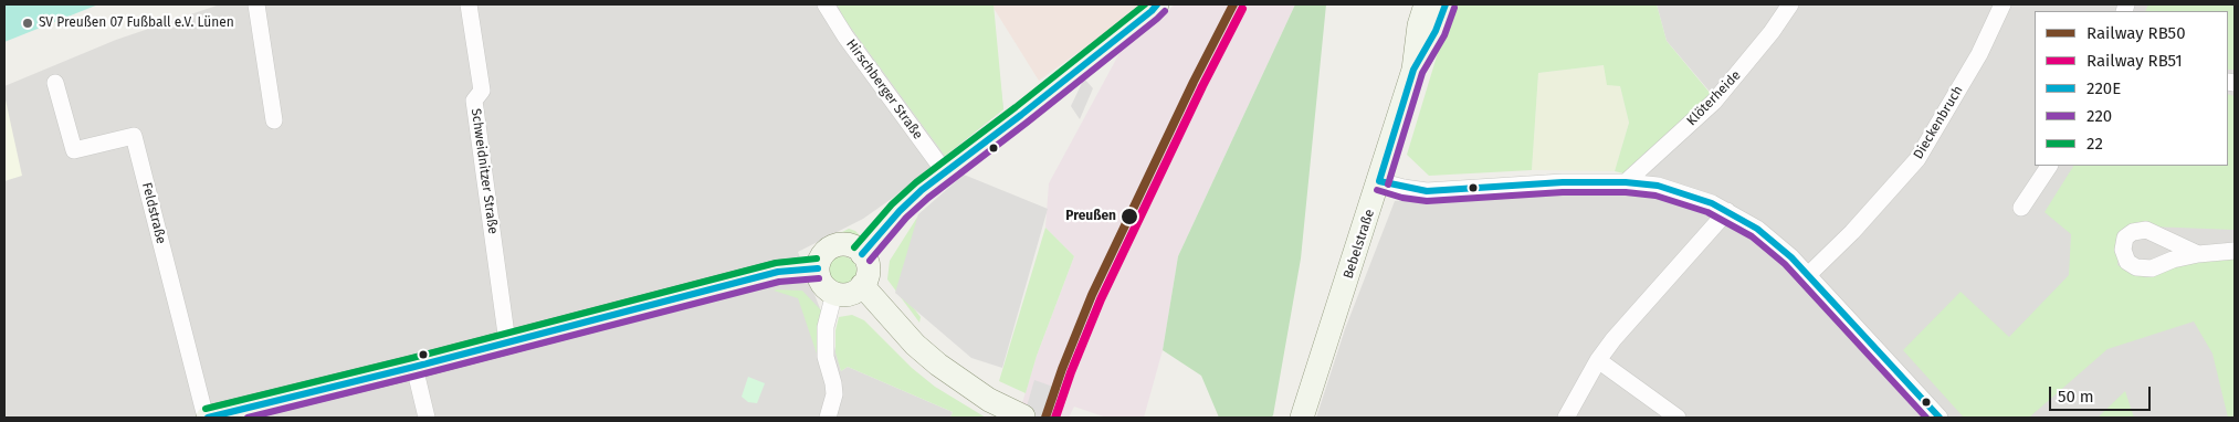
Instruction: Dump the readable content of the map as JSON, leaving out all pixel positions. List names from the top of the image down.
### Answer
{
  "streets": {
    "street": [
      "Hirschberger Straße",
      "Klöterheide",
      "Dieckenbruch",
      "Schweidnitzer Straße",
      "Feldstraße",
      "Bebelstraße"
    ]
  },
  "places": ["SV Preußen 07 Fußball e.V. Lünen", "Preußen"],
  "lines": [
    "rail line RB50",
    "transit line 220E",
    "transit line 22",
    "transit line 220",
    "rail line RB51"
  ],
  "legend": [
    "Railway RB50",
    "Railway RB51",
    "220E",
    "220",
    "22"
  ],
  "scale_bar": "50 m"
}
